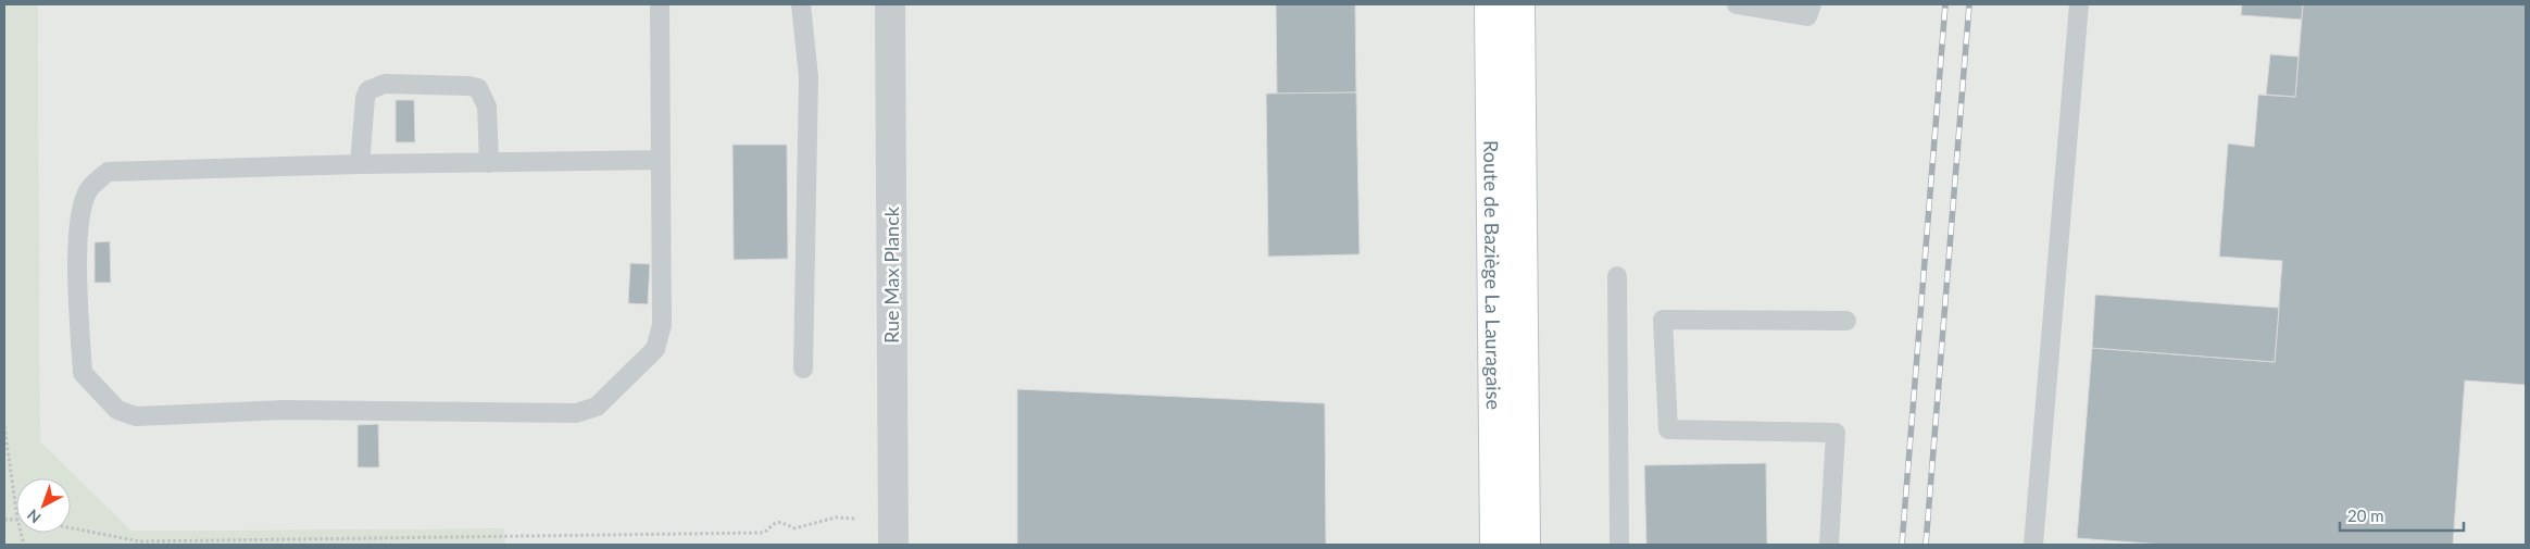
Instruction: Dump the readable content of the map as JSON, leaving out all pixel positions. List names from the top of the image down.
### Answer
{
  "streets": {
    "main road": ["Route de Baziège La Lauragaise"],
    "street": ["Rue Max Planck"]
  },
  "scale_bar": "20 m",
  "north": "bottom left"
}
